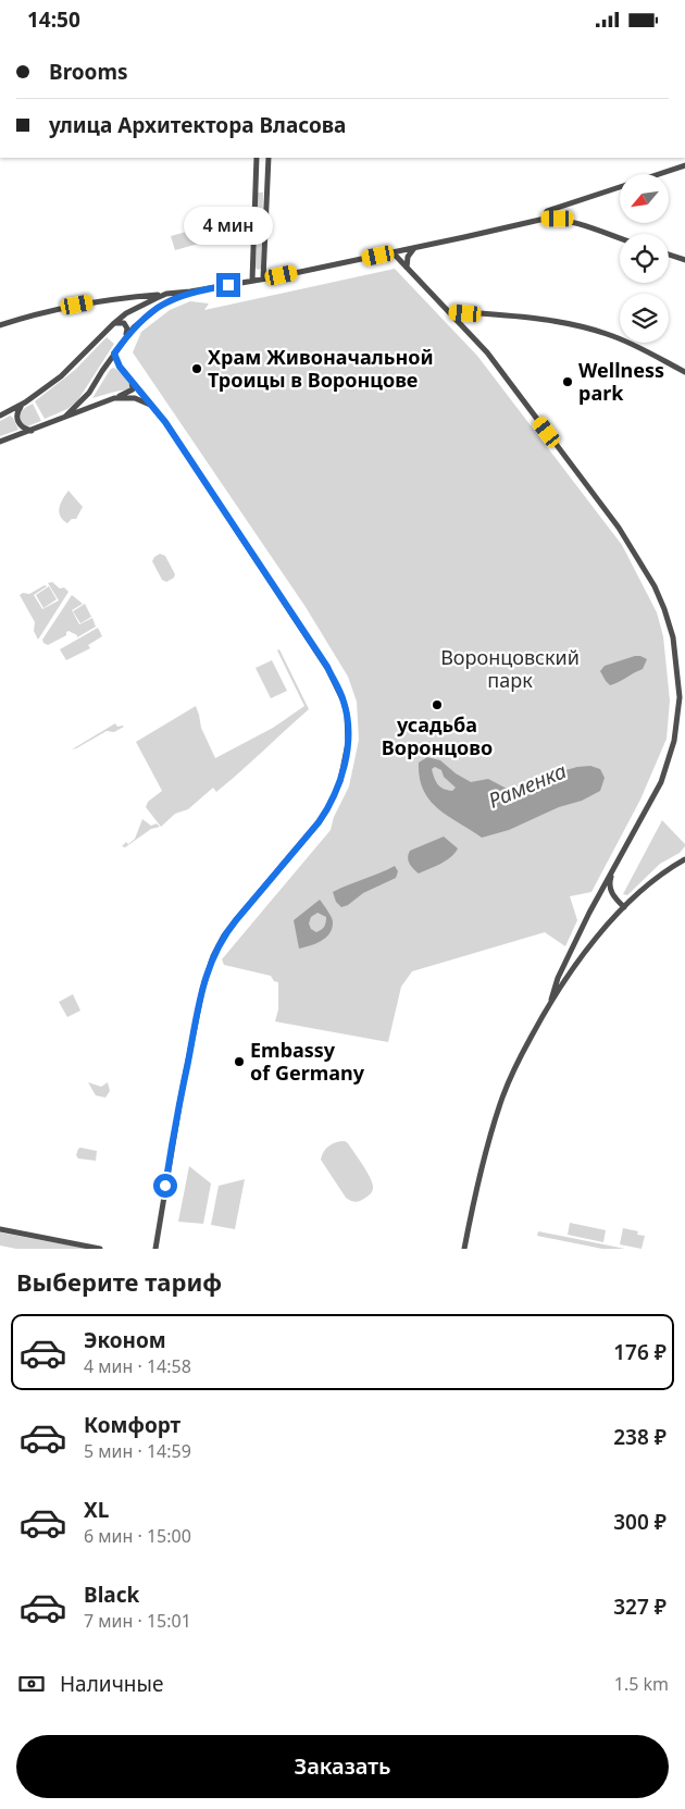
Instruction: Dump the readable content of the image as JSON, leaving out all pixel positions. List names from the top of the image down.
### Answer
{
  "water": ["Раменка"],
  "parks": ["Воронцовский парк"],
  "places": [
    "Храм Живоначальной Троицы в Воронцове",
    "Wellness park",
    "усадьба Воронцово",
    "Embassy of Germany"
  ],
  "north": "bottom left",
  "page": {
    "status": "14:50",
    "banner": ["Brooms", "улица Архитектора Власова"],
    "bubble": "4 мин",
    "heading": "Выберите тариф",
    "list": [
      {
        "name": "Эконом",
        "note": "4 мин · 14:58",
        "value": "176 ₽"
      },
      {
        "name": "Комфорт",
        "note": "5 мин · 14:59",
        "value": "238 ₽"
      },
      {
        "name": "XL",
        "note": "6 мин · 15:00",
        "value": "300 ₽"
      },
      {
        "name": "Black",
        "note": "7 мин · 15:01",
        "value": "327 ₽"
      }
    ],
    "pay": ["Наличные", "1.5 km"],
    "buttons": "Заказать"
  }
}
